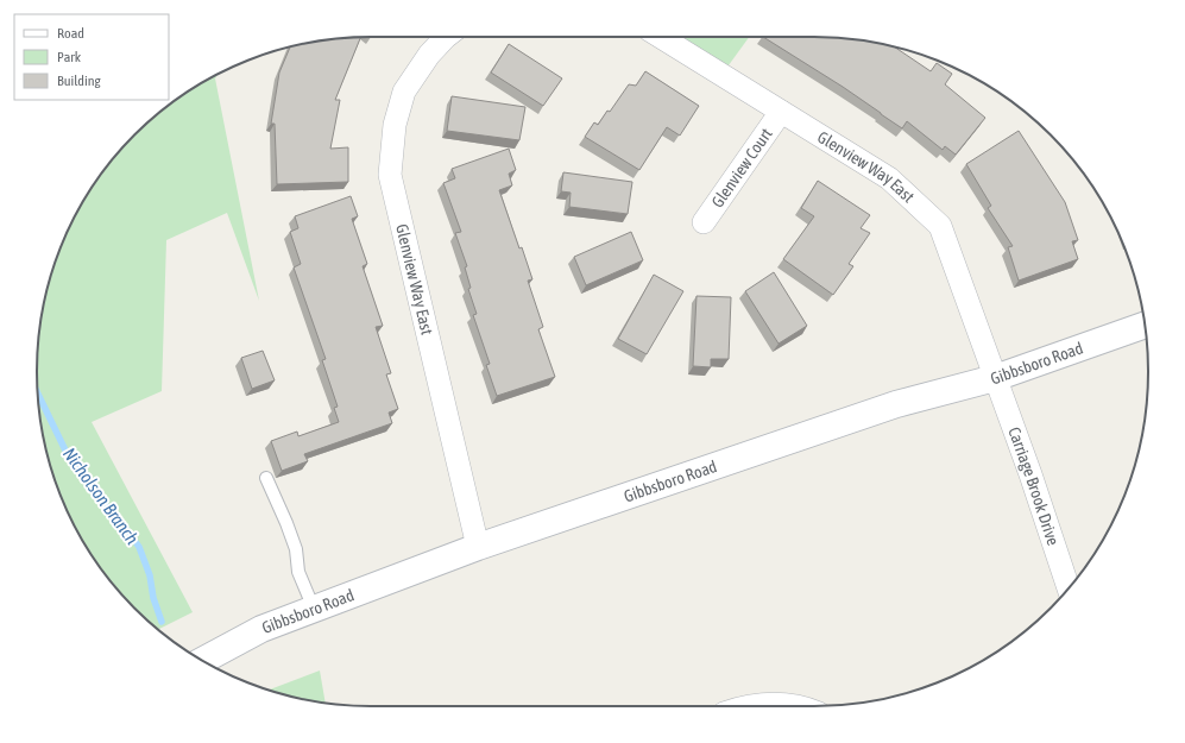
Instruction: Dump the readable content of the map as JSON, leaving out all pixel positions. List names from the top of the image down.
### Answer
{
  "streets": {
    "street": [
      "Glenview Court",
      "Glenview Way East",
      "Gibbsboro Road",
      "Carriage Brook Drive"
    ]
  },
  "crossings": [
    ["Glenview Court", "Glenview Way East"],
    ["Glenview Way East", "Gibbsboro Road"],
    ["Glenview Way East", "Carriage Brook Drive"],
    ["Gibbsboro Road", "Carriage Brook Drive"]
  ],
  "water": ["Nicholson Branch"],
  "legend": ["Road", "Park", "Building"]
}
